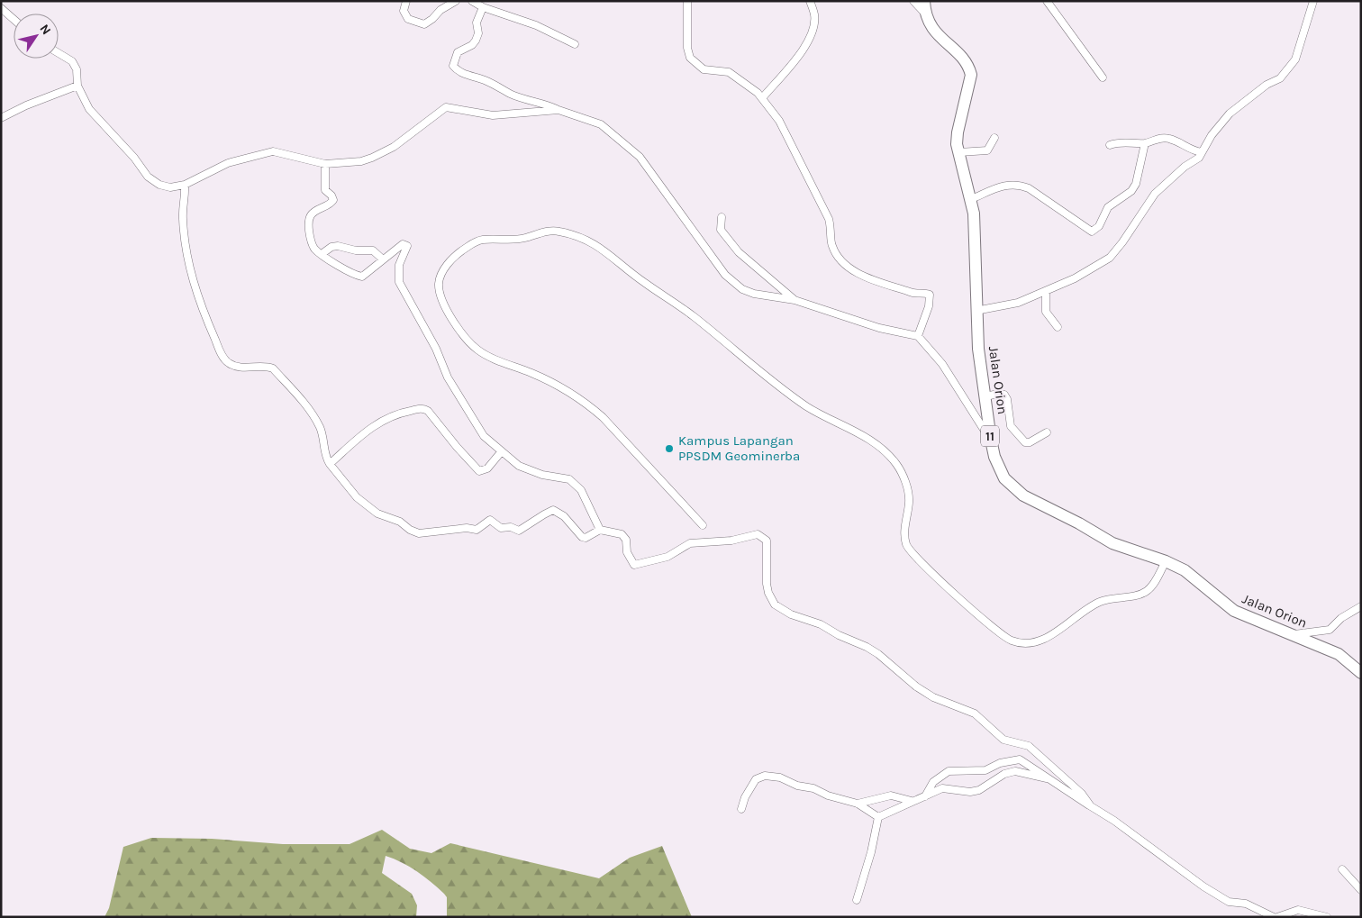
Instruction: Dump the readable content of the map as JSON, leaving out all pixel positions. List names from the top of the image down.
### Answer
{
  "streets": {
    "highway": ["Jalan Orion", "11"]
  },
  "places": ["Kampus Lapangan PPSDM Geominerba"],
  "north": "top right"
}
